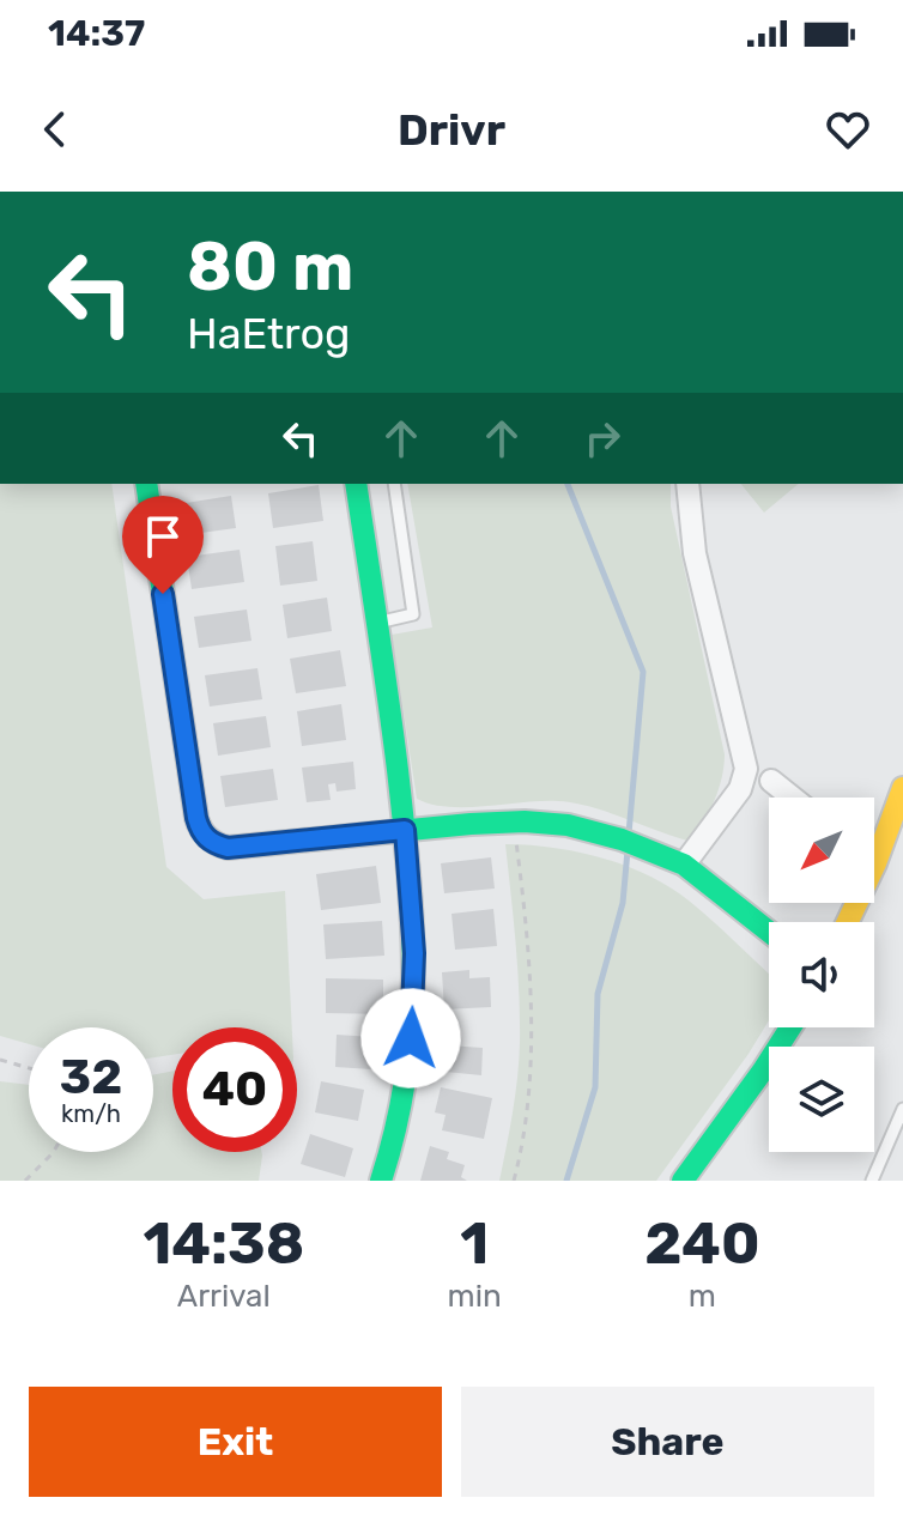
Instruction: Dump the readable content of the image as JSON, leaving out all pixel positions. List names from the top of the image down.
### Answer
{
  "north": "bottom left",
  "page": {
    "status": "14:37",
    "header": "Drivr",
    "turn": ["80 m", "HaEtrog"],
    "speed": "32 km/h",
    "limit": "40",
    "eta": [
      "14:38",
      "Arrival",
      "1",
      "min",
      "240",
      "m"
    ],
    "buttons": ["Exit", "Share"]
  }
}
